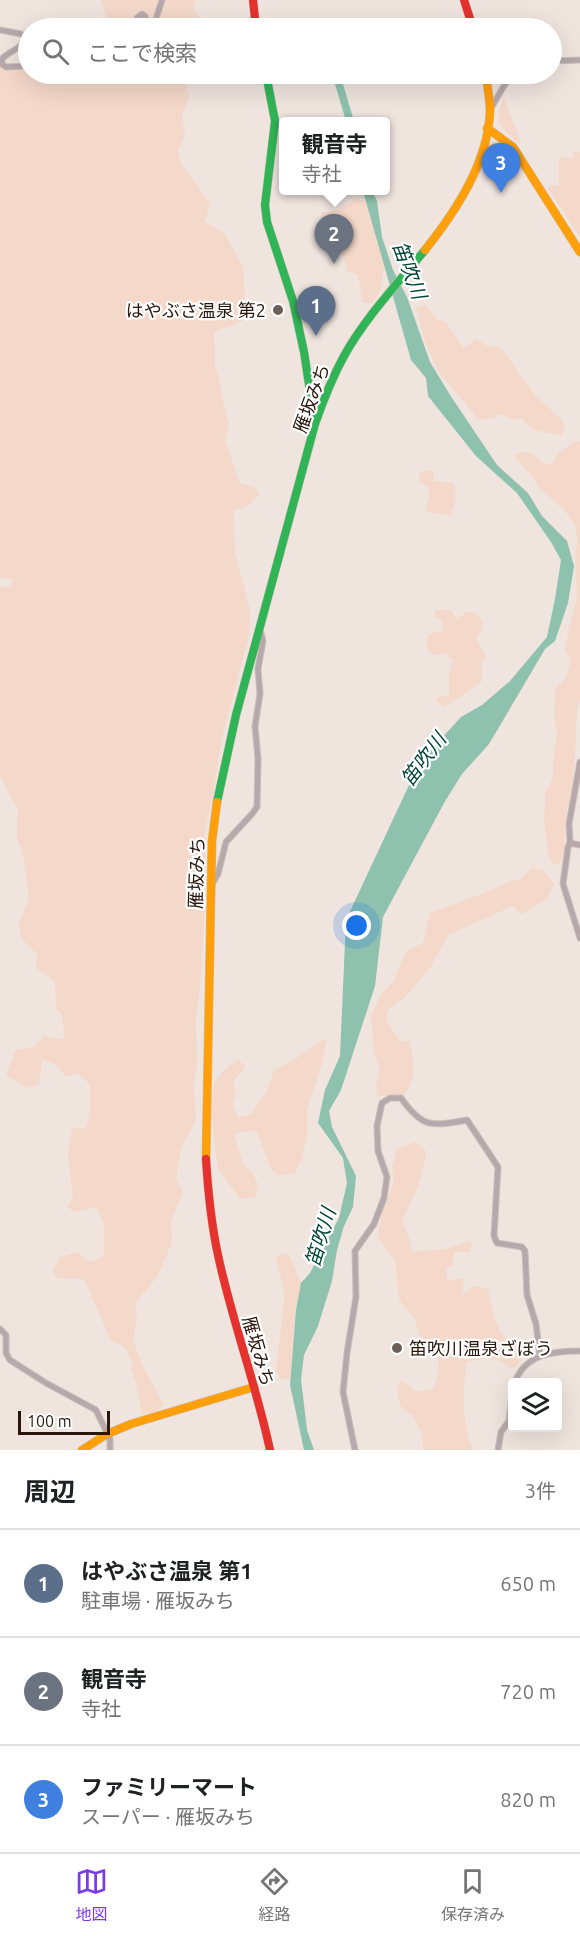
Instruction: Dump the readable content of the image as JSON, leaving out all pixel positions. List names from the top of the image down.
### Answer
{
  "streets": {
    "main road": ["雁坂みち"]
  },
  "water": ["笛吹川"],
  "places": ["はやぶさ温泉 第2", "笛吹川温泉ざぼう"],
  "scale_bar": "100 m",
  "page": {
    "search": "ここで検索",
    "popup": ["観音寺", "寺社"],
    "pins": ["3", "2", "1"],
    "scale": "100 m",
    "heading": ["周辺", "3件"],
    "list": [
      {
        "mark": "1",
        "name": "はやぶさ温泉 第1",
        "note": "駐車場 · 雁坂みち",
        "value": "650 m"
      },
      {
        "mark": "2",
        "name": "観音寺",
        "note": "寺社",
        "value": "720 m"
      },
      {
        "mark": "3",
        "name": "ファミリーマート",
        "note": "スーパー · 雁坂みち",
        "value": "820 m"
      }
    ],
    "nav": ["地図", "経路", "保存済み"]
  }
}
